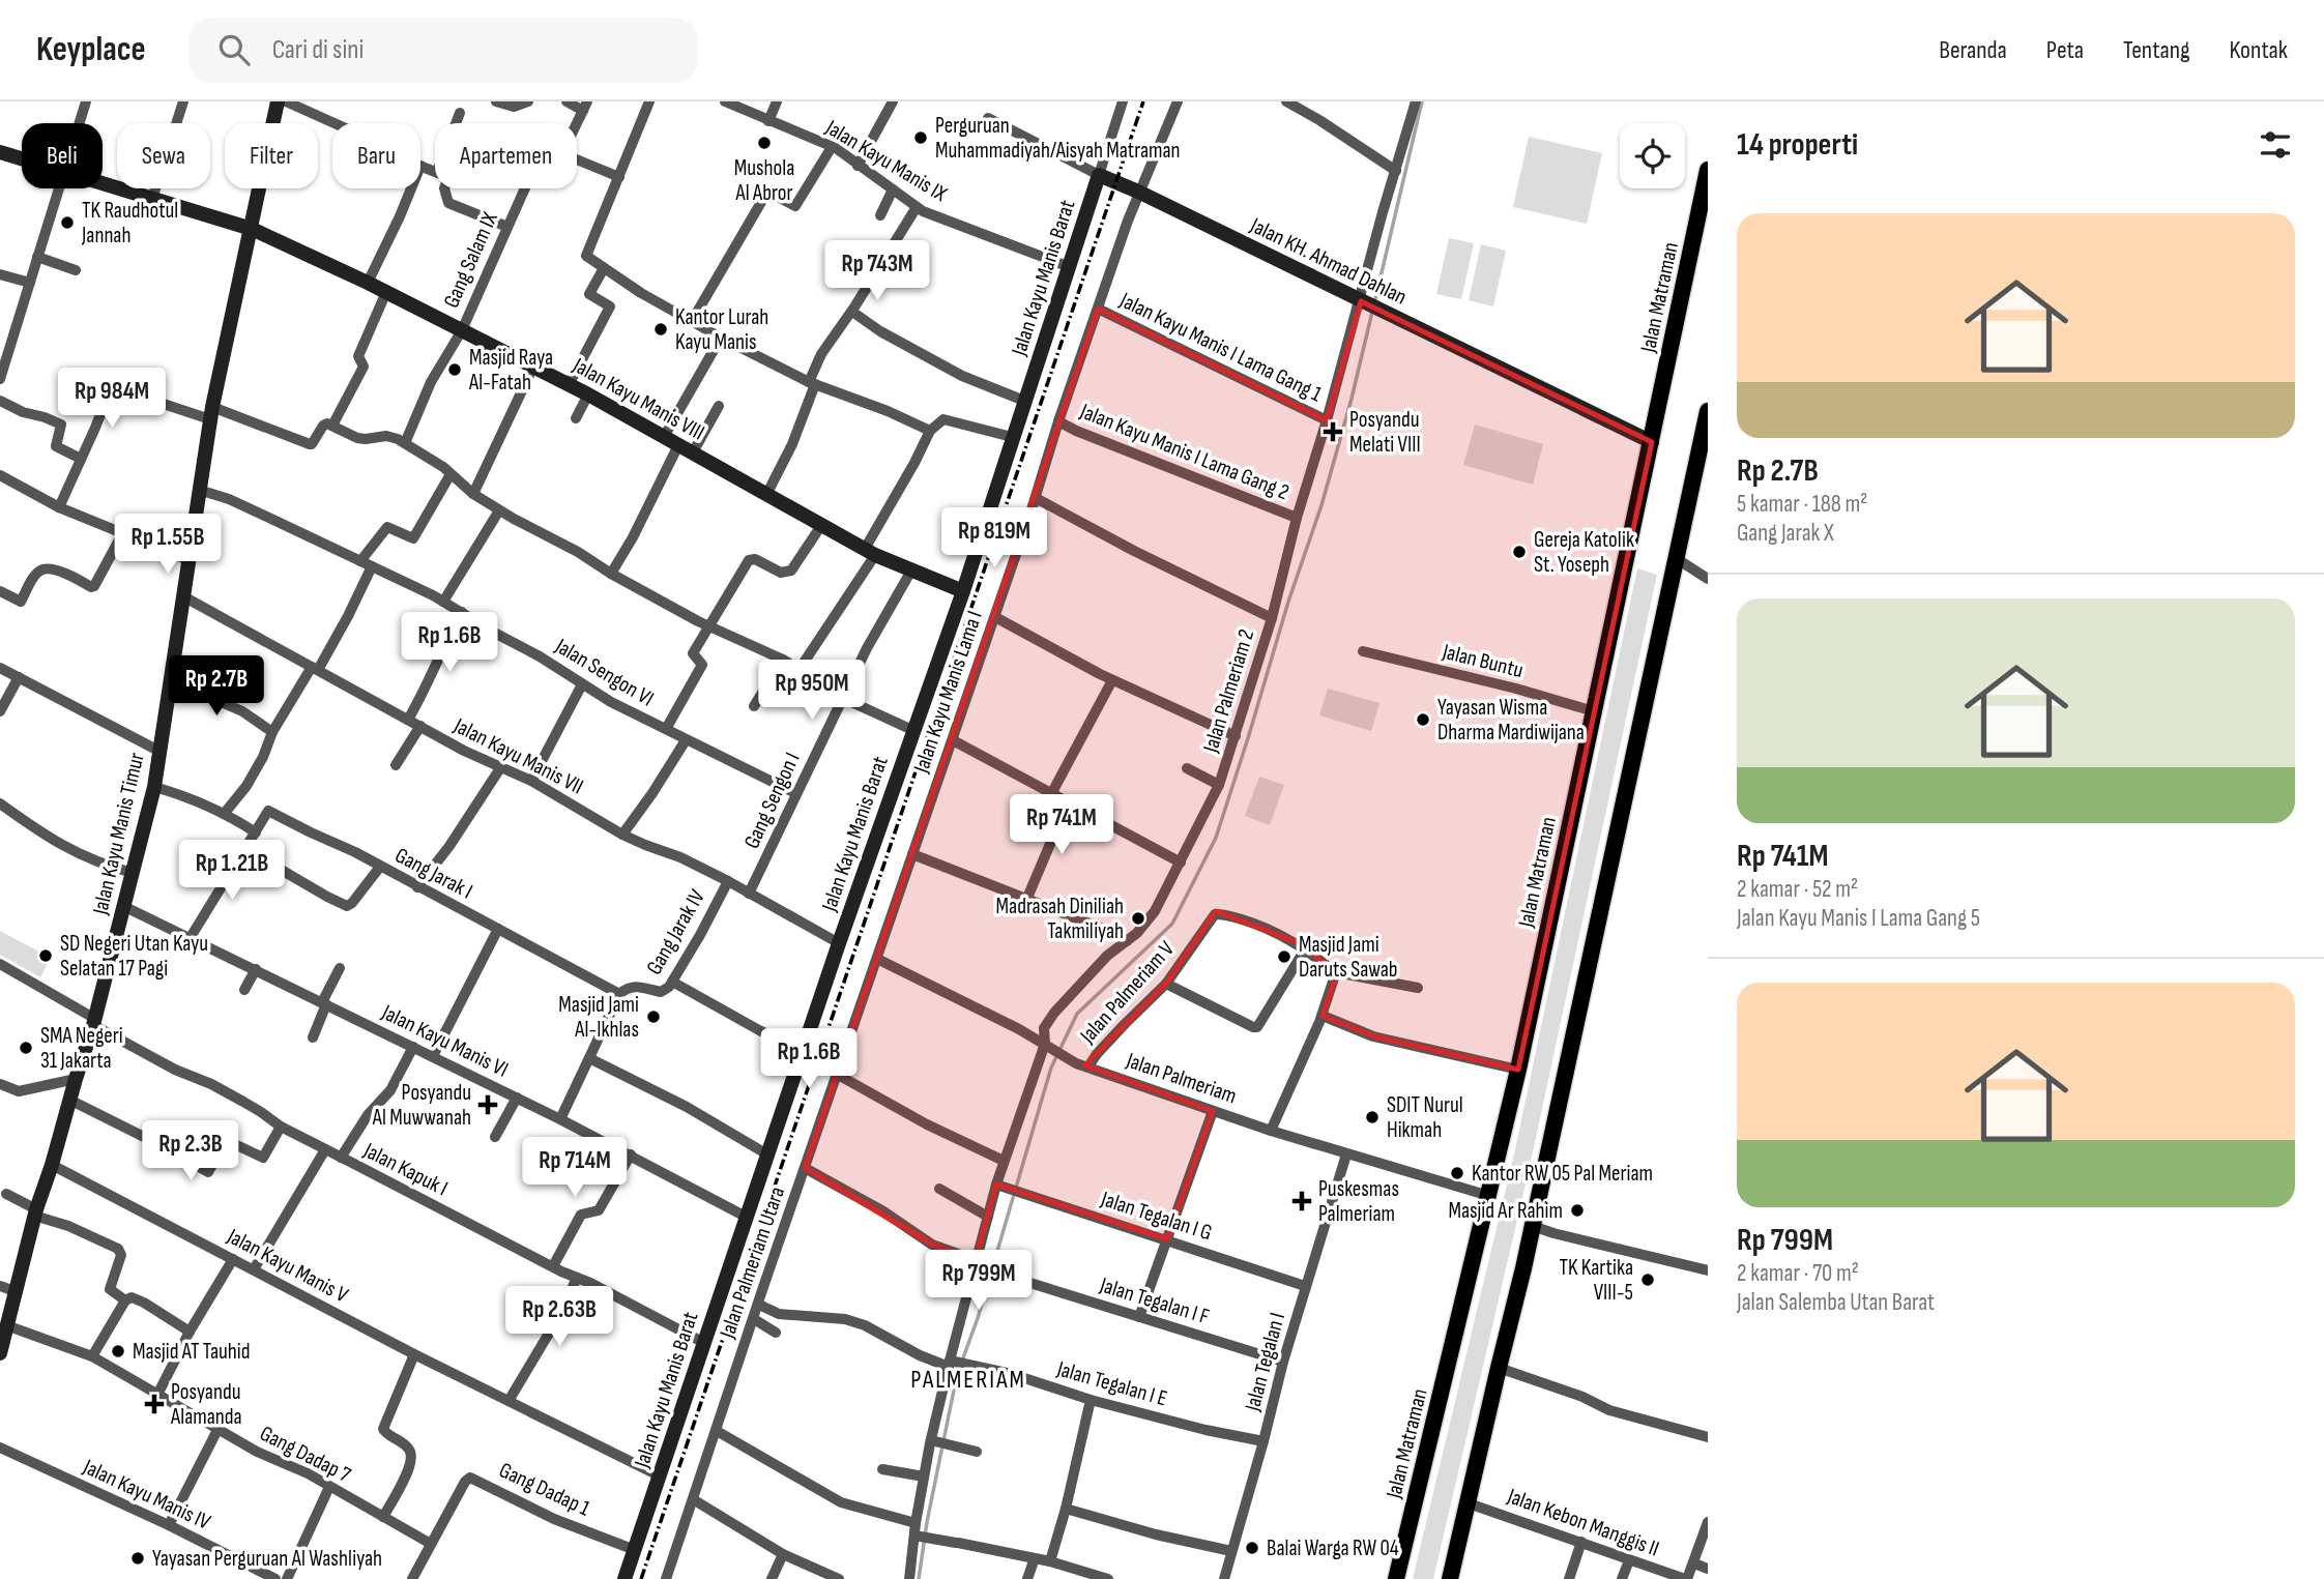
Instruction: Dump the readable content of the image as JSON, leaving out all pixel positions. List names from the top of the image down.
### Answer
{
  "streets": {
    "main road": ["Jalan Matraman"],
    "street": [
      "Jalan Kayu Manis IX",
      "Gang Salam IX",
      "Jalan KH. Ahmad Dahlan",
      "Jalan Kayu Manis Barat",
      "Jalan Kayu Manis I Lama Gang 1",
      "Jalan Kayu Manis VIII",
      "Jalan Kayu Manis I Lama Gang 2",
      "Jalan Buntu",
      "Jalan Sengon VI",
      "Jalan Palmeriam 2",
      "Jalan Kayu Manis Lama I",
      "Jalan Kayu Manis VII",
      "Gang Sengon I",
      "Jalan Kayu Manis Timur",
      "Gang Jarak I",
      "Gang Jarak IV",
      "Jalan Palmeriam V",
      "Jalan Kayu Manis VI",
      "Jalan Palmeriam",
      "Jalan Kapuk I",
      "Jalan Tegalan I G",
      "Jalan Palmeriam Utara",
      "Jalan Kayu Manis V",
      "Jalan Tegalan I F",
      "Jalan Tegalan I",
      "Jalan Tegalan I E",
      "Gang Dadap 7",
      "Gang Dadap 1",
      "Jalan Kayu Manis IV",
      "Jalan Kebon Manggis II"
    ]
  },
  "crossings": [
    ["Jalan Kayu Manis IX", "Jalan Kayu Manis Barat"],
    ["Gang Salam IX", "Jalan Kayu Manis VIII"],
    ["Jalan KH. Ahmad Dahlan", "Jalan Kayu Manis Barat"],
    ["Jalan KH. Ahmad Dahlan", "Jalan Matraman"],
    ["Jalan KH. Ahmad Dahlan", "Jalan Palmeriam 2"],
    ["Jalan KH. Ahmad Dahlan", "Jalan Kayu Manis Lama I"],
    ["Jalan Kayu Manis Barat", "Jalan Kayu Manis VIII"],
    ["Jalan Kayu Manis Barat", "Jalan Kayu Manis VII"],
    ["Jalan Kayu Manis Barat", "Jalan Kayu Manis VI"],
    ["Jalan Kayu Manis Barat", "Jalan Kapuk I"],
    ["Jalan Kayu Manis Barat", "Jalan Kayu Manis V"],
    ["Jalan Kayu Manis Barat", "Gang Dadap 1"],
    ["Jalan Matraman", "Jalan Buntu"],
    ["Jalan Matraman", "Jalan Palmeriam"],
    ["Jalan Kayu Manis I Lama Gang 1", "Jalan Palmeriam 2"],
    ["Jalan Kayu Manis I Lama Gang 1", "Jalan Kayu Manis Lama I"],
    ["Jalan Kayu Manis VIII", "Gang Sengon I"],
    ["Jalan Kayu Manis VIII", "Jalan Kayu Manis Timur"],
    ["Jalan Kayu Manis I Lama Gang 2", "Jalan Palmeriam 2"],
    ["Jalan Kayu Manis I Lama Gang 2", "Jalan Kayu Manis Lama I"],
    ["Jalan Sengon VI", "Gang Sengon I"],
    ["Jalan Sengon VI", "Jalan Kayu Manis Timur"],
    ["Jalan Palmeriam 2", "Jalan Palmeriam"],
    ["Jalan Palmeriam 2", "Jalan Tegalan I G"],
    ["Jalan Palmeriam 2", "Jalan Tegalan I F"],
    ["Jalan Palmeriam 2", "Jalan Tegalan I E"],
    ["Jalan Kayu Manis Lama I", "Jalan Palmeriam"],
    ["Jalan Kayu Manis Lama I", "Jalan Palmeriam Utara"],
    ["Jalan Kayu Manis VII", "Gang Sengon I"],
    ["Jalan Kayu Manis VII", "Jalan Kayu Manis Timur"],
    ["Jalan Kayu Manis VII", "Gang Jarak IV"],
    ["Jalan Kayu Manis Timur", "Jalan Kayu Manis VI"],
    ["Jalan Kayu Manis Timur", "Jalan Kapuk I"],
    ["Jalan Kayu Manis Timur", "Jalan Kayu Manis V"],
    ["Jalan Kayu Manis Timur", "Gang Dadap 7"],
    ["Gang Jarak I", "Gang Jarak IV"],
    ["Gang Jarak I", "Jalan Kayu Manis VI"],
    ["Jalan Palmeriam V", "Jalan Palmeriam"],
    ["Jalan Palmeriam", "Jalan Palmeriam Utara"],
    ["Jalan Palmeriam", "Jalan Tegalan I"],
    ["Jalan Tegalan I G", "Jalan Tegalan I"],
    ["Jalan Palmeriam Utara", "Jalan Tegalan I F"],
    ["Jalan Palmeriam Utara", "Jalan Tegalan I E"],
    ["Jalan Tegalan I F", "Jalan Tegalan I"],
    ["Jalan Tegalan I", "Jalan Tegalan I E"],
    ["Gang Dadap 7", "Gang Dadap 1"]
  ],
  "districts": ["PALMERIAM"],
  "places": {
    "other": [
      "Perguruan Muhammadiyah/Aisyah Matraman",
      "Mushola Al Abror",
      "TK Raudhotul Jannah",
      "Kantor Lurah Kayu Manis",
      "Masjid Raya Al-Fatah",
      "Gereja Katolik St. Yoseph",
      "Yayasan Wisma Dharma Mardiwijana",
      "Madrasah Diniliah Takmiliyah",
      "SD Negeri Utan Kayu Selatan 17 Pagi",
      "Masjid Jami Daruts Sawab",
      "Masjid Jami Al-Ikhlas",
      "SMA Negeri 31 Jakarta",
      "SDIT Nurul Hikmah",
      "Kantor RW 05 Pal Meriam",
      "Masjid Ar Rahim",
      "TK Kartika VIII-5",
      "Masjid AT Tauhid",
      "Balai Warga RW 04",
      "Yayasan Perguruan Al Washliyah"
    ],
    "health": [
      "Posyandu Melati VIII",
      "Posyandu Al Muwwanah",
      "Puskesmas Palmeriam",
      "Posyandu Alamanda"
    ]
  },
  "page": {
    "header": "Keyplace",
    "search": "Cari di sini",
    "nav": [
      "Beranda",
      "Peta",
      "Tentang",
      "Kontak"
    ],
    "heading": "14 properti",
    "chip": [
      "Beli",
      "Sewa",
      "Filter",
      "Baru",
      "Apartemen"
    ],
    "list": [
      {
        "name": "Rp 2.7B",
        "note": "5 kamar · 188 m² · Gang Jarak X"
      },
      {
        "name": "Rp 741M",
        "note": "2 kamar · 52 m² · Jalan Kayu Manis I Lama Gang 5"
      },
      {
        "name": "Rp 799M",
        "note": "2 kamar · 70 m² · Jalan Salemba Utan Barat"
      }
    ],
    "price": [
      "Rp 743M",
      "Rp 984M",
      "Rp 819M",
      "Rp 1.55B",
      "Rp 1.6B",
      "Rp 2.7B",
      "Rp 950M",
      "Rp 741M",
      "Rp 1.21B",
      "Rp 1.6B",
      "Rp 2.3B",
      "Rp 714M",
      "Rp 799M",
      "Rp 2.63B"
    ]
  }
}
